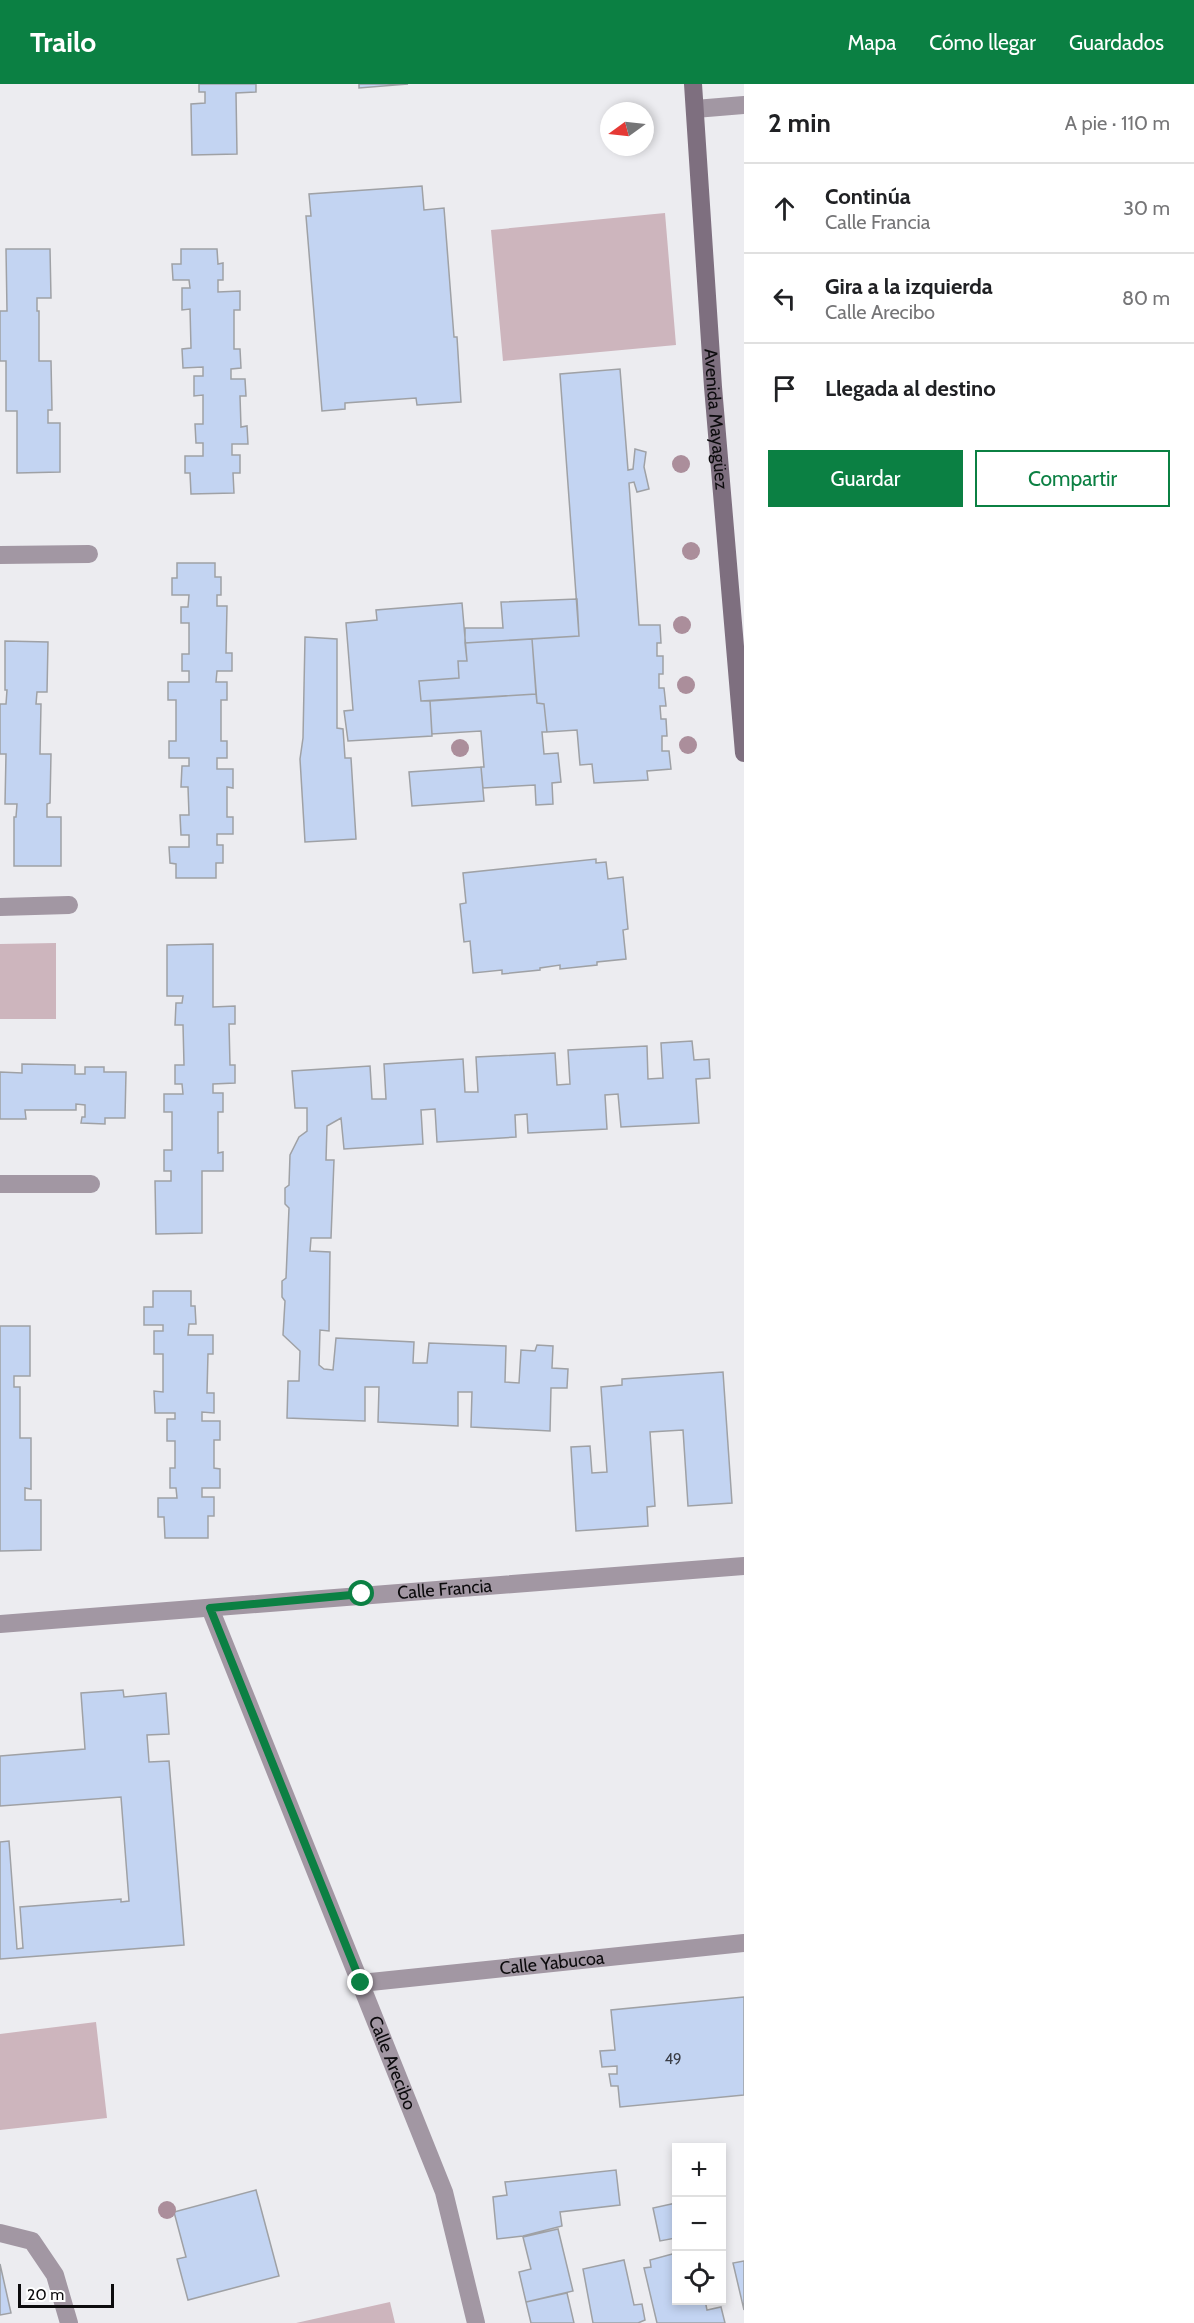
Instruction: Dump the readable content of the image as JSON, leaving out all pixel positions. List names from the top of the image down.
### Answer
{
  "streets": {
    "street": [
      "Avenida Mayagüez",
      "Calle Francia",
      "Calle Yabucoa",
      "Calle Arecibo"
    ]
  },
  "crossings": [
    ["Calle Francia", "Calle Arecibo"],
    ["Calle Yabucoa", "Calle Arecibo"]
  ],
  "house_numbers": ["49"],
  "scale_bar": "20 m",
  "north": "left",
  "page": {
    "header": "Trailo",
    "nav": ["Mapa", "Cómo llegar", "Guardados"],
    "heading": ["2 min", "A pie · 110 m"],
    "list": [
      ["Continúa", "Calle Francia", "30 m"],
      ["Gira a la izquierda", "Calle Arecibo", "80 m"],
      "Llegada al destino"
    ],
    "buttons": ["Guardar", "Compartir"],
    "map_buttons": ["+", "−"],
    "scale": "20 m"
  }
}
